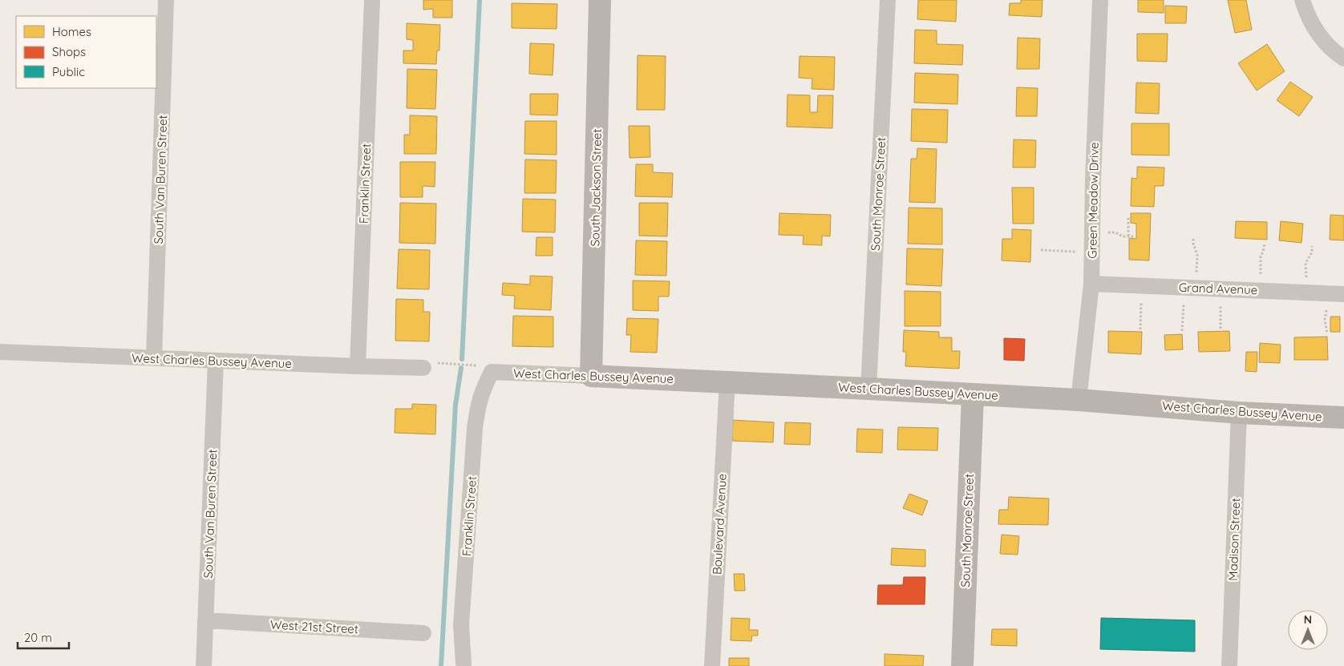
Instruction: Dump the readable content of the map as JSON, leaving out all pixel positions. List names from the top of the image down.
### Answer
{
  "streets": {
    "street": [
      "South Van Buren Street",
      "Franklin Street",
      "South Jackson Street",
      "South Monroe Street",
      "Green Meadow Drive",
      "Grand Avenue",
      "West Charles Bussey Avenue",
      "Boulevard Avenue",
      "Madison Street",
      "West 21st Street"
    ]
  },
  "crossings": [
    ["South Van Buren Street", "West Charles Bussey Avenue"],
    ["South Van Buren Street", "West 21st Street"],
    ["Franklin Street", "West Charles Bussey Avenue"],
    ["South Jackson Street", "West Charles Bussey Avenue"],
    ["South Monroe Street", "West Charles Bussey Avenue"],
    ["Green Meadow Drive", "Grand Avenue"],
    ["Green Meadow Drive", "West Charles Bussey Avenue"],
    ["West Charles Bussey Avenue", "Boulevard Avenue"],
    ["West Charles Bussey Avenue", "Madison Street"]
  ],
  "legend": ["Homes", "Shops", "Public"],
  "scale_bar": "20 m",
  "north": "top"
}
